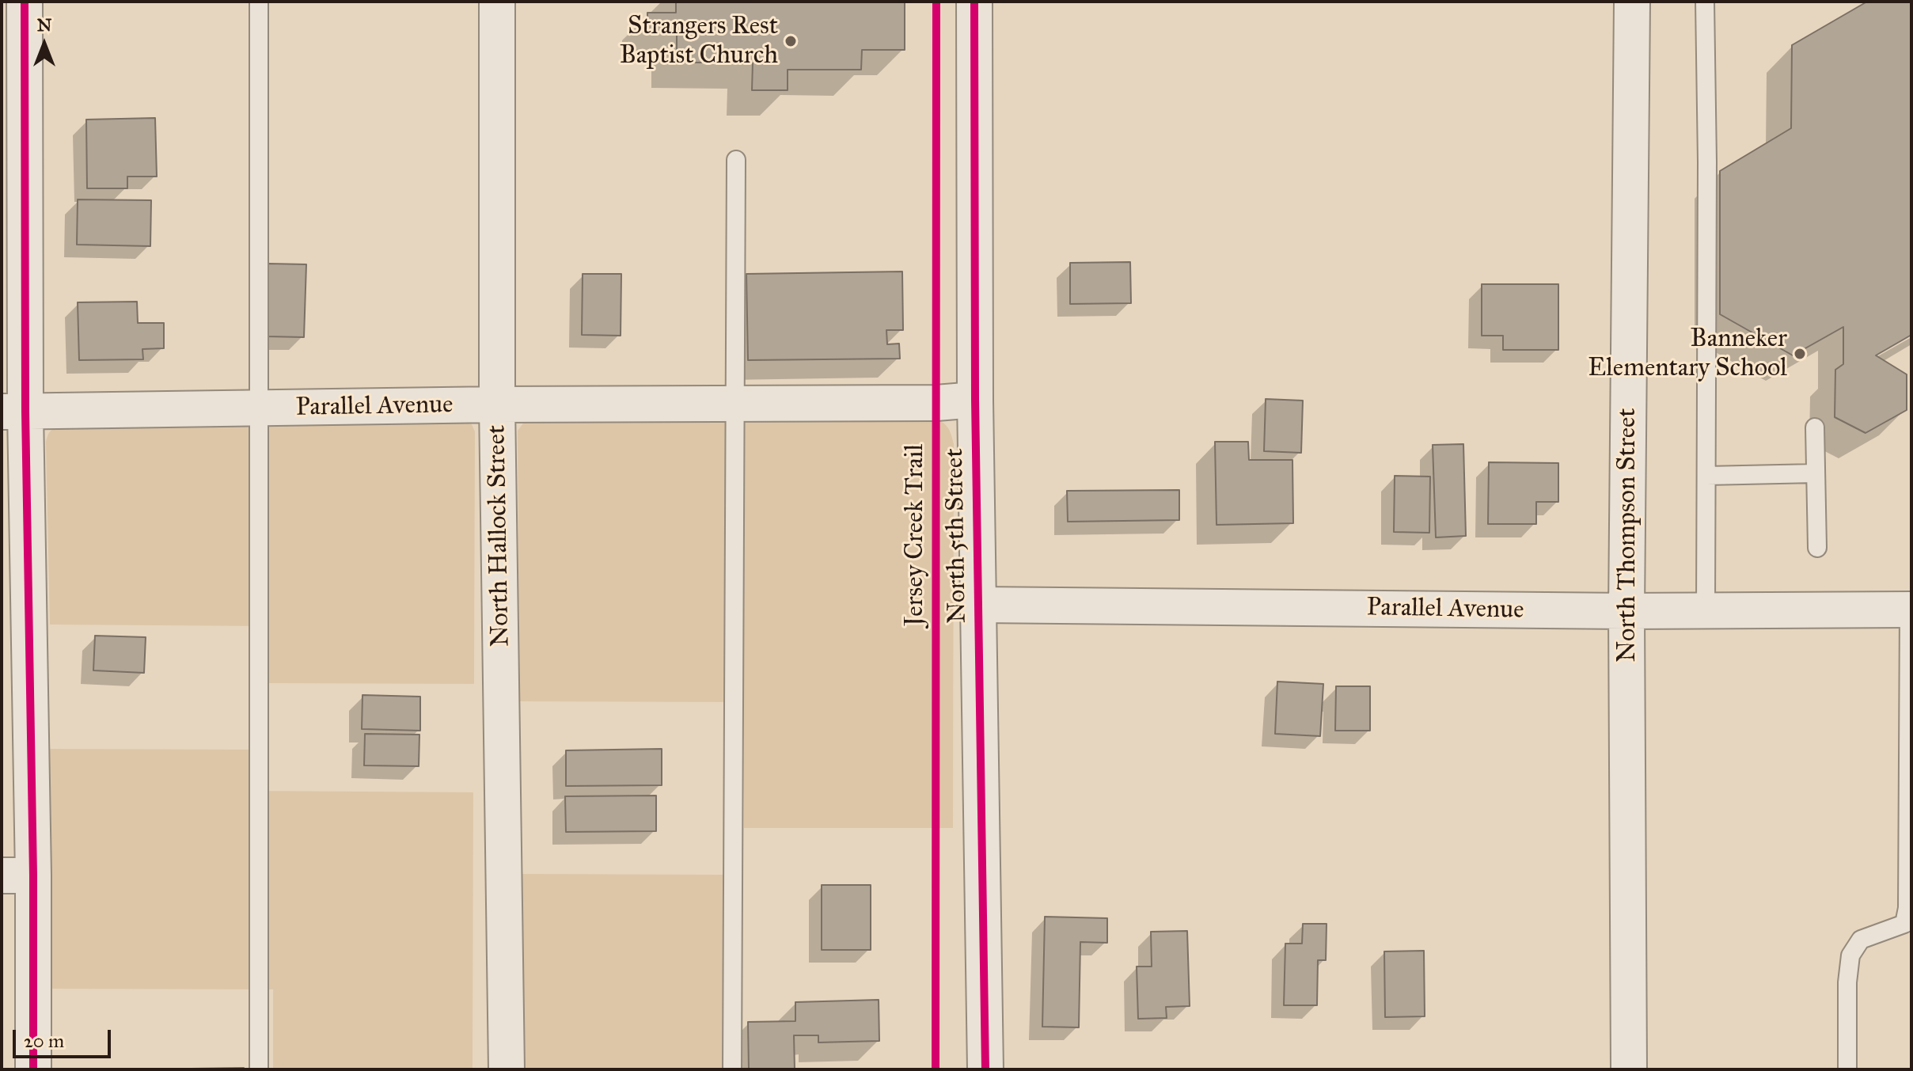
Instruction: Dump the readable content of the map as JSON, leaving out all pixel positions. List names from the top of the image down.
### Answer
{
  "streets": {
    "street": [
      "Parallel Avenue",
      "North Thompson Street",
      "North Hallock Street",
      "North 5th Street"
    ],
    "cycle path": ["Jersey Creek Trail"]
  },
  "crossings": [
    ["Parallel Avenue", "North Thompson Street"],
    ["Parallel Avenue", "North Hallock Street"],
    ["Parallel Avenue", "North 5th Street"]
  ],
  "places": ["Strangers Rest Baptist Church", "Banneker Elementary School"],
  "scale_bar": "20 m",
  "north": "top"
}
